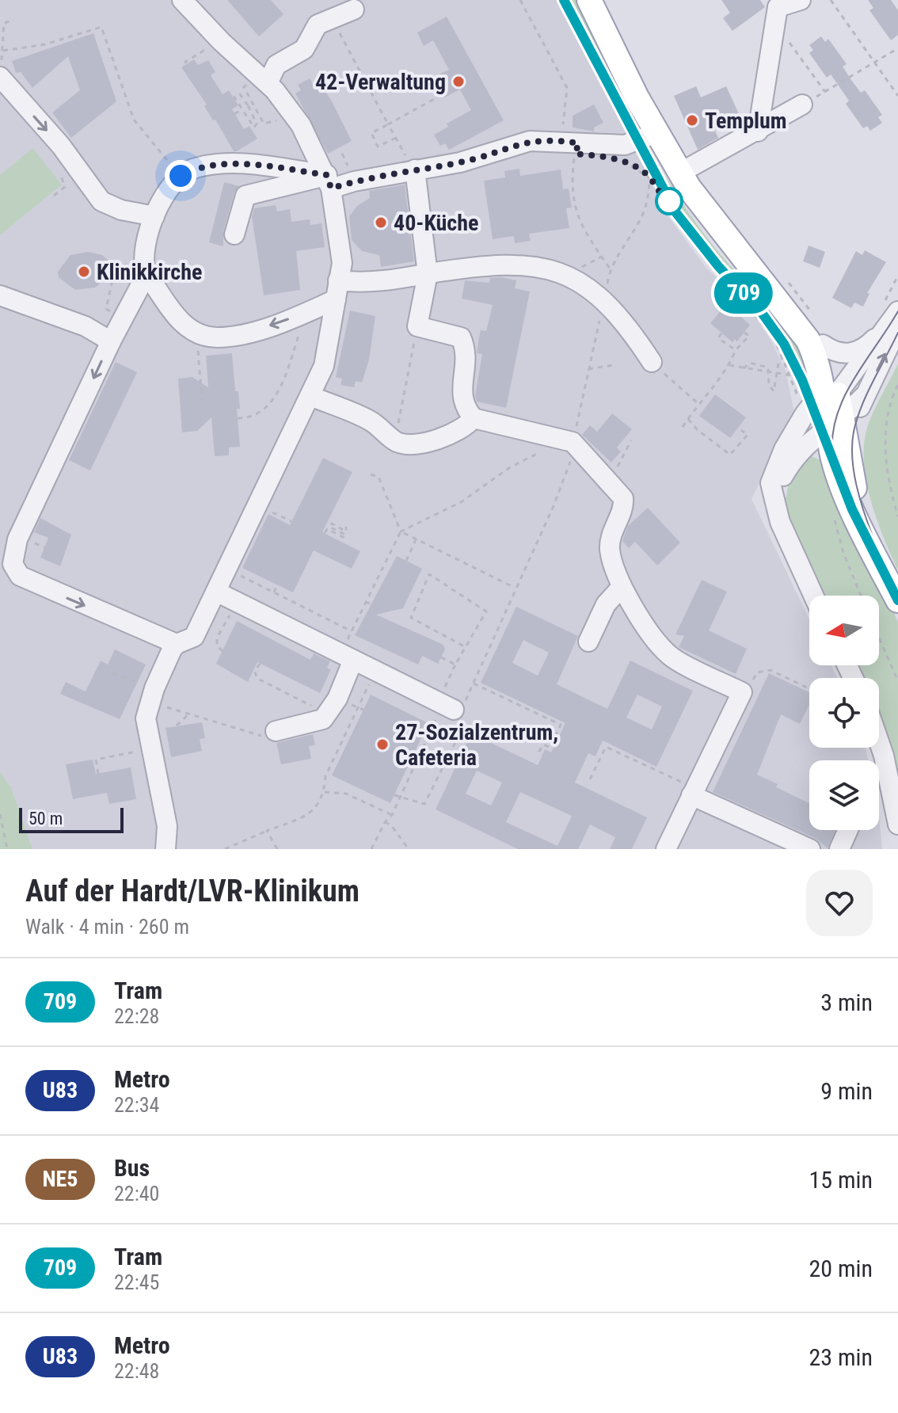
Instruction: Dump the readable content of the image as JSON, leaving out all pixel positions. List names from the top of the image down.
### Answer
{
  "places": [
    "42-Verwaltung",
    "Templum",
    "40-Küche",
    "Klinikkirche",
    "27-Sozialzentrum, Cafeteria"
  ],
  "lines": ["tram line 709"],
  "scale_bar": "50 m",
  "north": "left",
  "page": {
    "on_map": "709",
    "scale": "50 m",
    "heading": ["Auf der Hardt/LVR-Klinikum", "Walk · 4 min · 260 m"],
    "list": [
      {
        "mark": "709",
        "name": "Tram",
        "note": "22:28",
        "value": "3 min"
      },
      {
        "mark": "U83",
        "name": "Metro",
        "note": "22:34",
        "value": "9 min"
      },
      {
        "mark": "NE5",
        "name": "Bus",
        "note": "22:40",
        "value": "15 min"
      },
      {
        "mark": "709",
        "name": "Tram",
        "note": "22:45",
        "value": "20 min"
      },
      {
        "mark": "U83",
        "name": "Metro",
        "note": "22:48",
        "value": "23 min"
      }
    ]
  }
}
